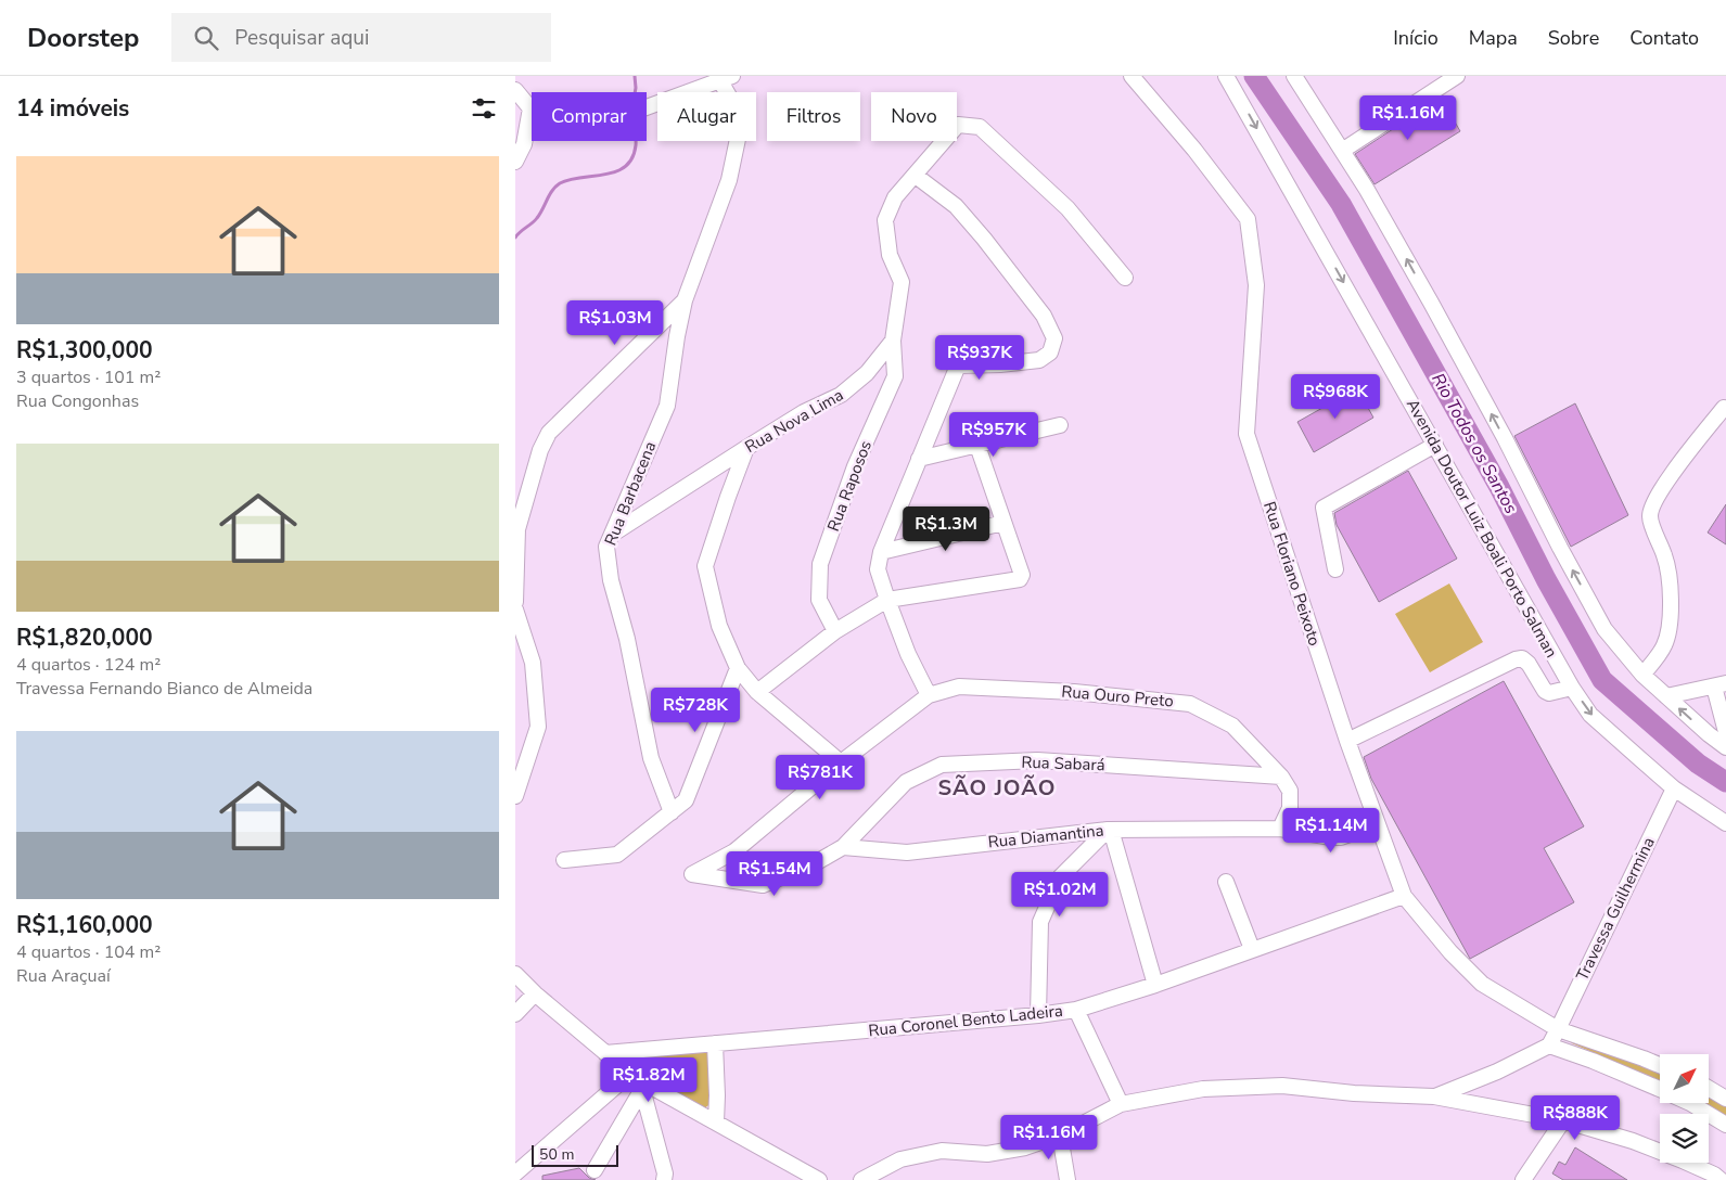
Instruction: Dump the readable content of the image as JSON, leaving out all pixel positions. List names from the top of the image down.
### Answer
{
  "streets": {
    "street": [
      "Rua Nova Lima",
      "Rua Raposos",
      "Rua Barbacena",
      "Avenida Doutor Luiz Boali Porto Salman",
      "Rua Floriano Peixoto",
      "Rua Ouro Preto",
      "Rua Sabará",
      "Rua Diamantina",
      "Travessa Guilhermina",
      "Rua Coronel Bento Ladeira"
    ]
  },
  "crossings": [
    ["Rua Nova Lima", "Rua Raposos"],
    ["Rua Nova Lima", "Rua Barbacena"],
    ["Avenida Doutor Luiz Boali Porto Salman", "Travessa Guilhermina"],
    ["Rua Floriano Peixoto", "Rua Diamantina"],
    ["Rua Floriano Peixoto", "Travessa Guilhermina"],
    ["Rua Floriano Peixoto", "Rua Coronel Bento Ladeira"],
    ["Rua Ouro Preto", "Rua Sabará"],
    ["Rua Sabará", "Rua Diamantina"]
  ],
  "districts": ["SÃO JOÃO"],
  "water": ["Rio Todos os Santos"],
  "scale_bar": "50 m",
  "north": "top right",
  "page": {
    "header": "Doorstep",
    "search": "Pesquisar aqui",
    "nav": [
      "Início",
      "Mapa",
      "Sobre",
      "Contato"
    ],
    "heading": "14 imóveis",
    "chip": [
      "Comprar",
      "Alugar",
      "Filtros",
      "Novo"
    ],
    "price": [
      "R$1.16M",
      "R$1.03M",
      "R$937K",
      "R$968K",
      "R$957K",
      "R$1.3M",
      "R$728K",
      "R$781K",
      "R$1.14M",
      "R$1.54M",
      "R$1.02M",
      "R$1.82M",
      "R$888K",
      "R$1.16M"
    ],
    "list": [
      {
        "name": "R$1,300,000",
        "note": "3 quartos · 101 m² · Rua Congonhas"
      },
      {
        "name": "R$1,820,000",
        "note": "4 quartos · 124 m² · Travessa Fernando Bianco de Almeida"
      },
      {
        "name": "R$1,160,000",
        "note": "4 quartos · 104 m² · Rua Araçuaí"
      }
    ],
    "scale": "50 m"
  }
}
